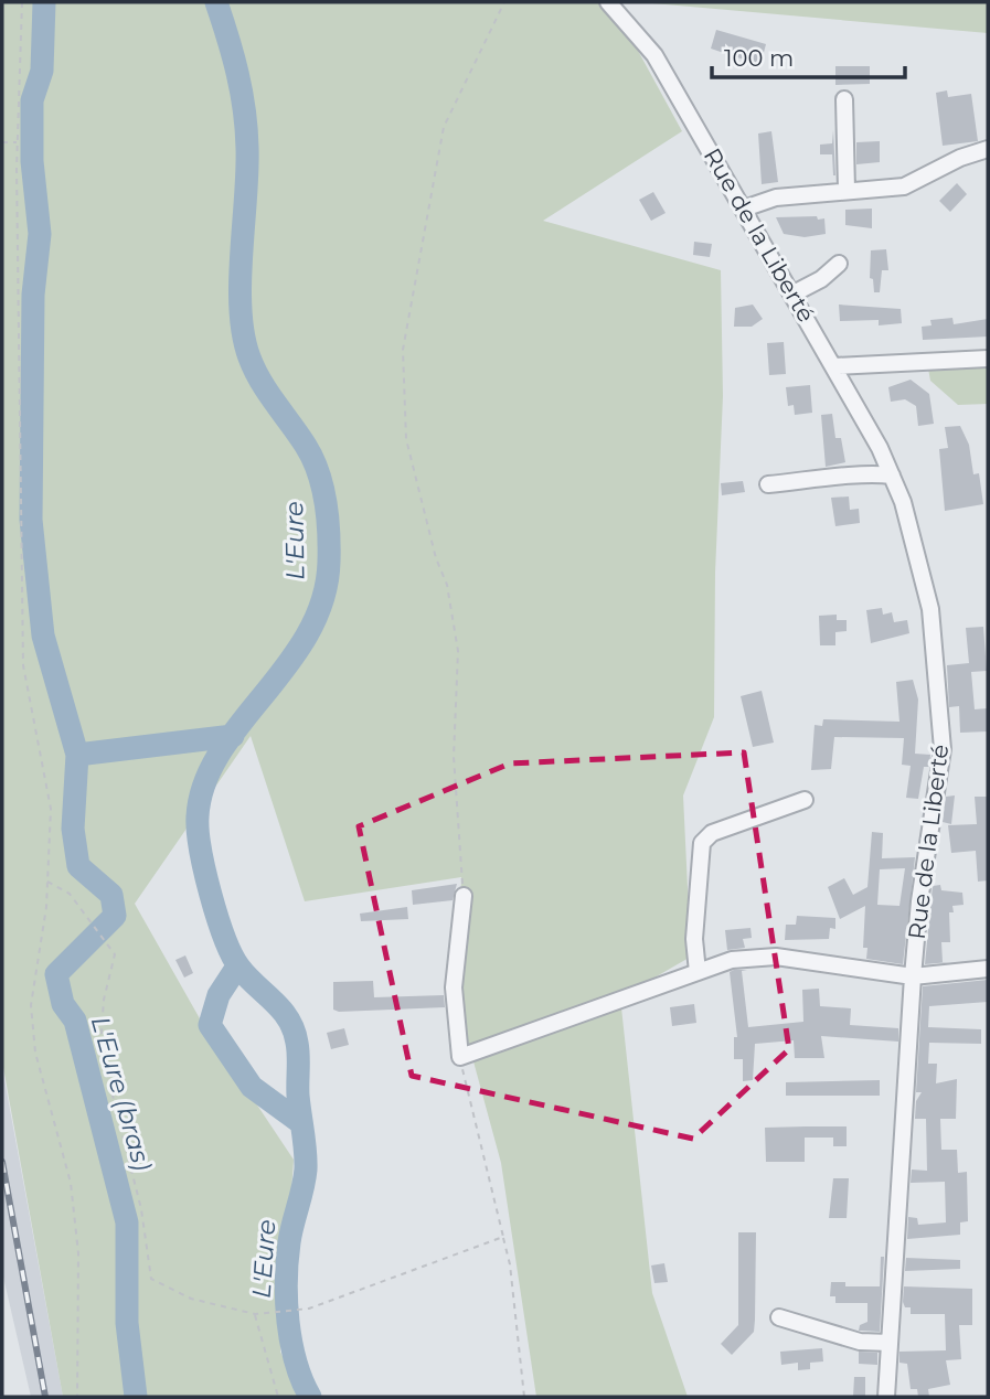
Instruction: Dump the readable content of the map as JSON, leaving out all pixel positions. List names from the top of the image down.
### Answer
{
  "streets": {
    "street": ["Rue de la Liberté"]
  },
  "water": ["L'Eure", "L'Eure (bras)"],
  "scale_bar": "100 m"
}
